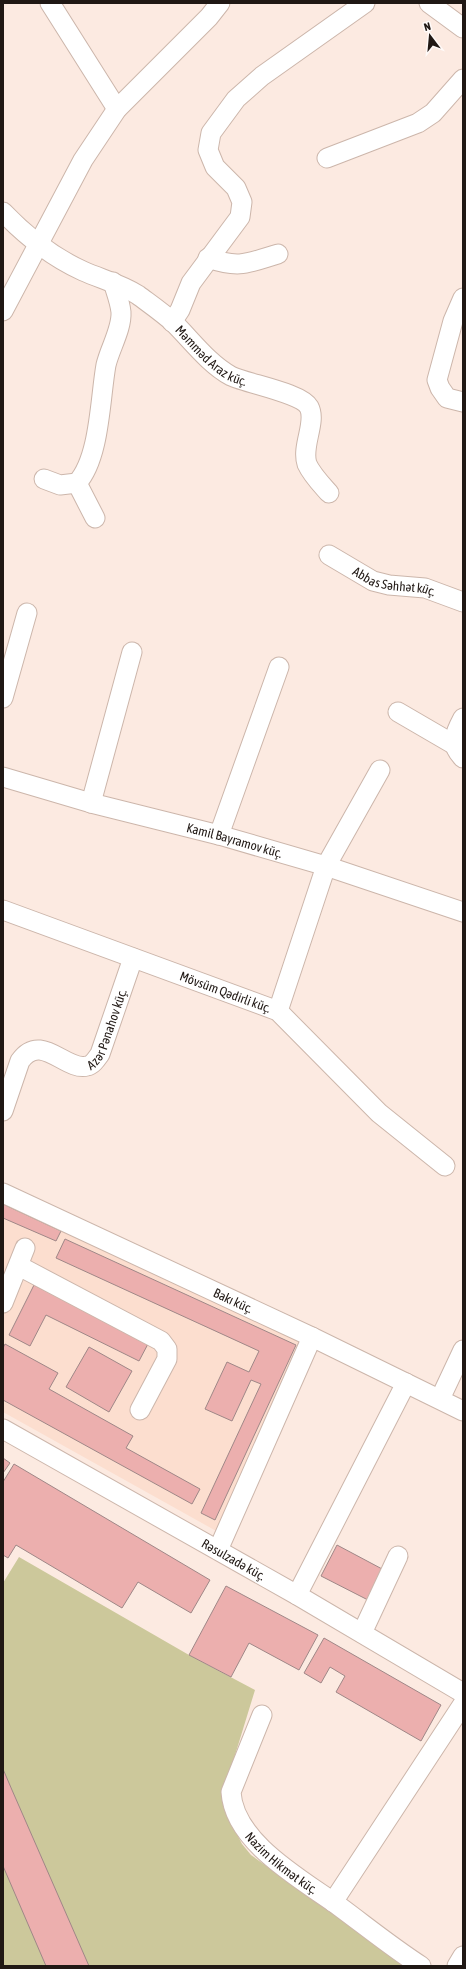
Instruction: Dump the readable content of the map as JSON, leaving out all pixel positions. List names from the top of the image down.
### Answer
{
  "streets": {
    "street": [
      "Məmməd Araz küç.",
      "Abbas Səhhət küç.",
      "Kamil Bayramov küç.",
      "Mövsüm Qədirli küç.",
      "Azər Pənahov küç.",
      "Bakı küç.",
      "Rəsulzadə küç.",
      "Nazim Hikmət küç."
    ]
  },
  "crossings": [
    ["Mövsüm Qədirli küç.", "Azər Pənahov küç."]
  ],
  "north": "top"
}
